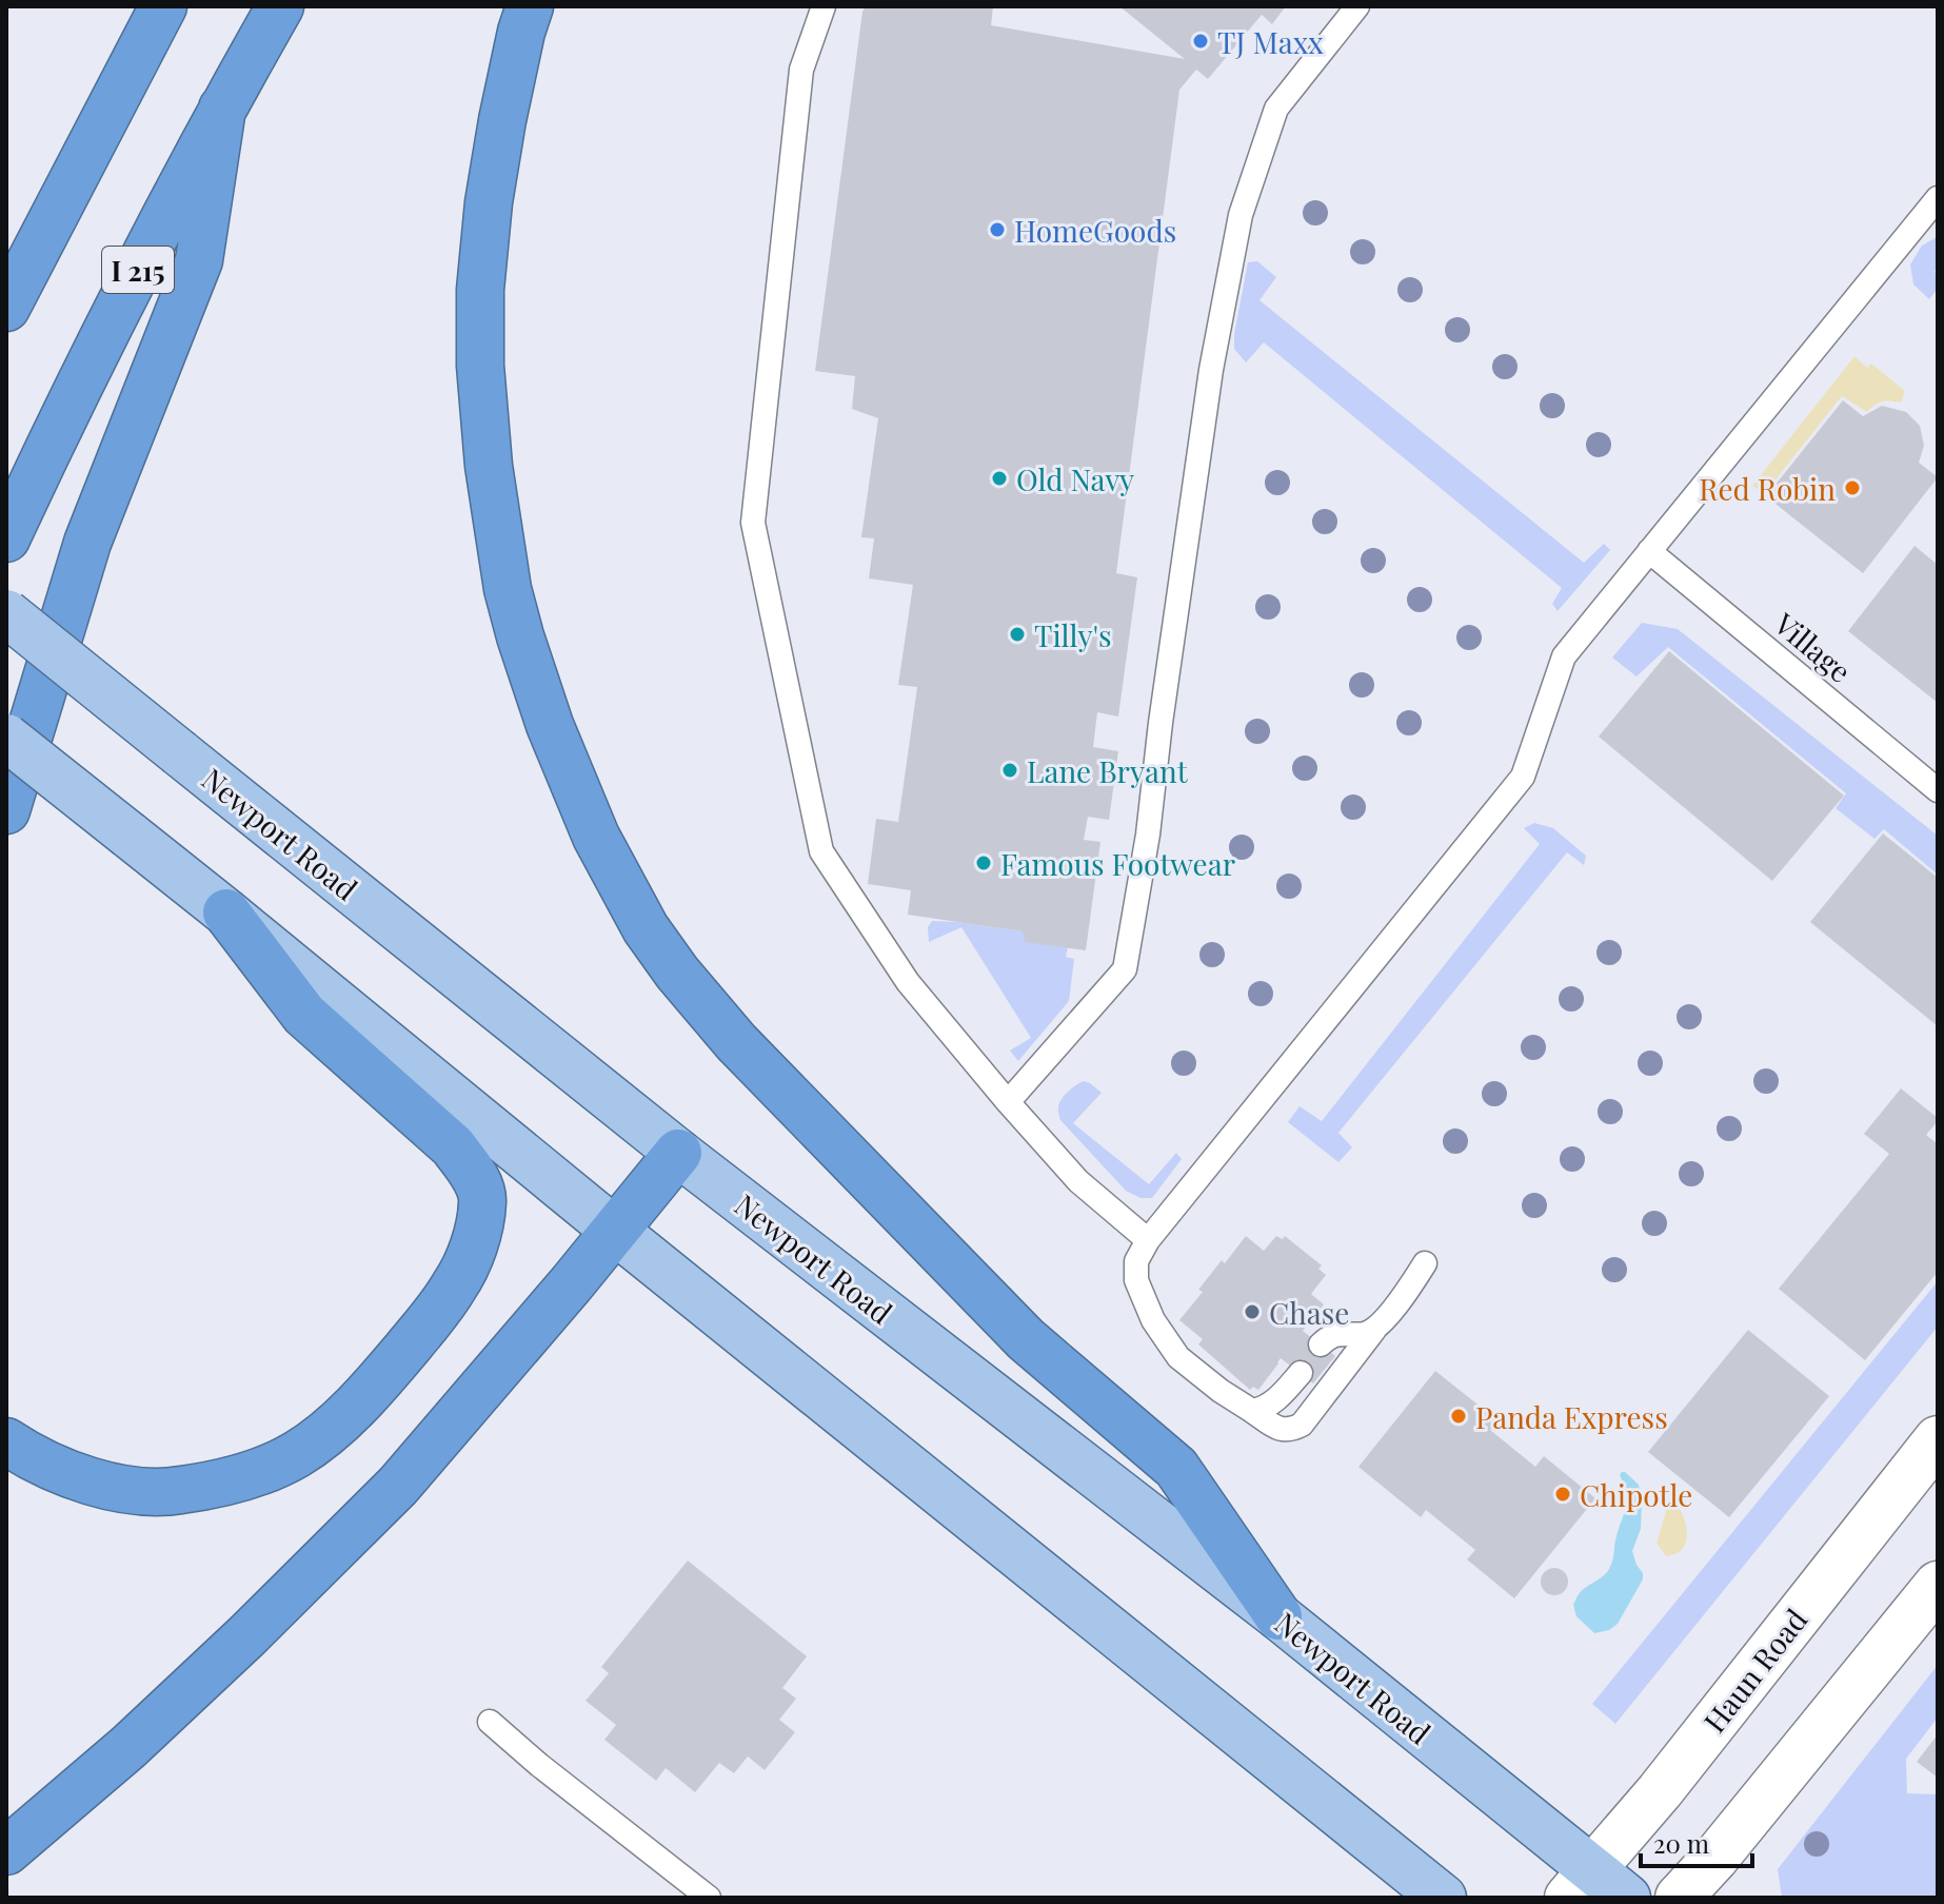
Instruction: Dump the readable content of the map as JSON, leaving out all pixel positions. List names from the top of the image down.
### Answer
{
  "streets": {
    "highway": ["I 215"],
    "main road": ["Newport Road", "Haun Road"],
    "lane": ["Village"]
  },
  "crossings": [
    ["Newport Road", "Haun Road"]
  ],
  "places": [
    "TJ Maxx",
    "HomeGoods",
    "Old Navy",
    "Red Robin",
    "Tilly's",
    "Lane Bryant",
    "Famous Footwear",
    "Chase",
    "Panda Express",
    "Chipotle"
  ],
  "scale_bar": "20 m"
}
